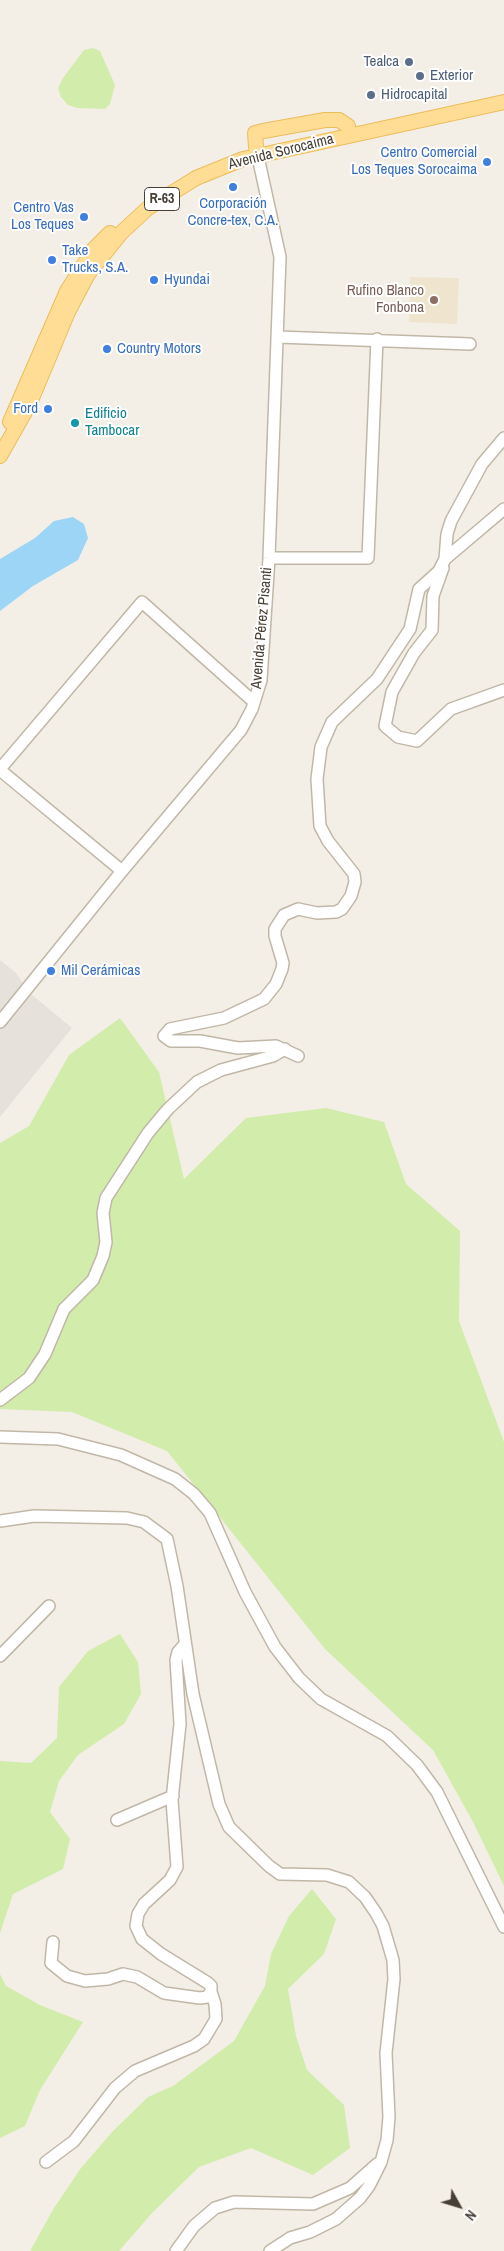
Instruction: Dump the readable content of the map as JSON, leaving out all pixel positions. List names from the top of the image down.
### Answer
{
  "streets": {
    "main road": ["Avenida Sorocaima", "R-63"],
    "street": ["Avenida Pérez Pisanti"]
  },
  "crossings": [
    ["Avenida Sorocaima", "Avenida Pérez Pisanti"]
  ],
  "places": [
    "Tealca",
    "Exterior",
    "Hidrocapital",
    "Centro Comercial Los Teques Sorocaima",
    "Corporación Concre-tex, C.A.",
    "Centro Vas Los Teques",
    "Take Trucks, S.A.",
    "Hyundai",
    "Rufino Blanco Fonbona",
    "Country Motors",
    "Ford",
    "Edificio Tambocar",
    "Mil Cerámicas"
  ],
  "north": "bottom right"
}
